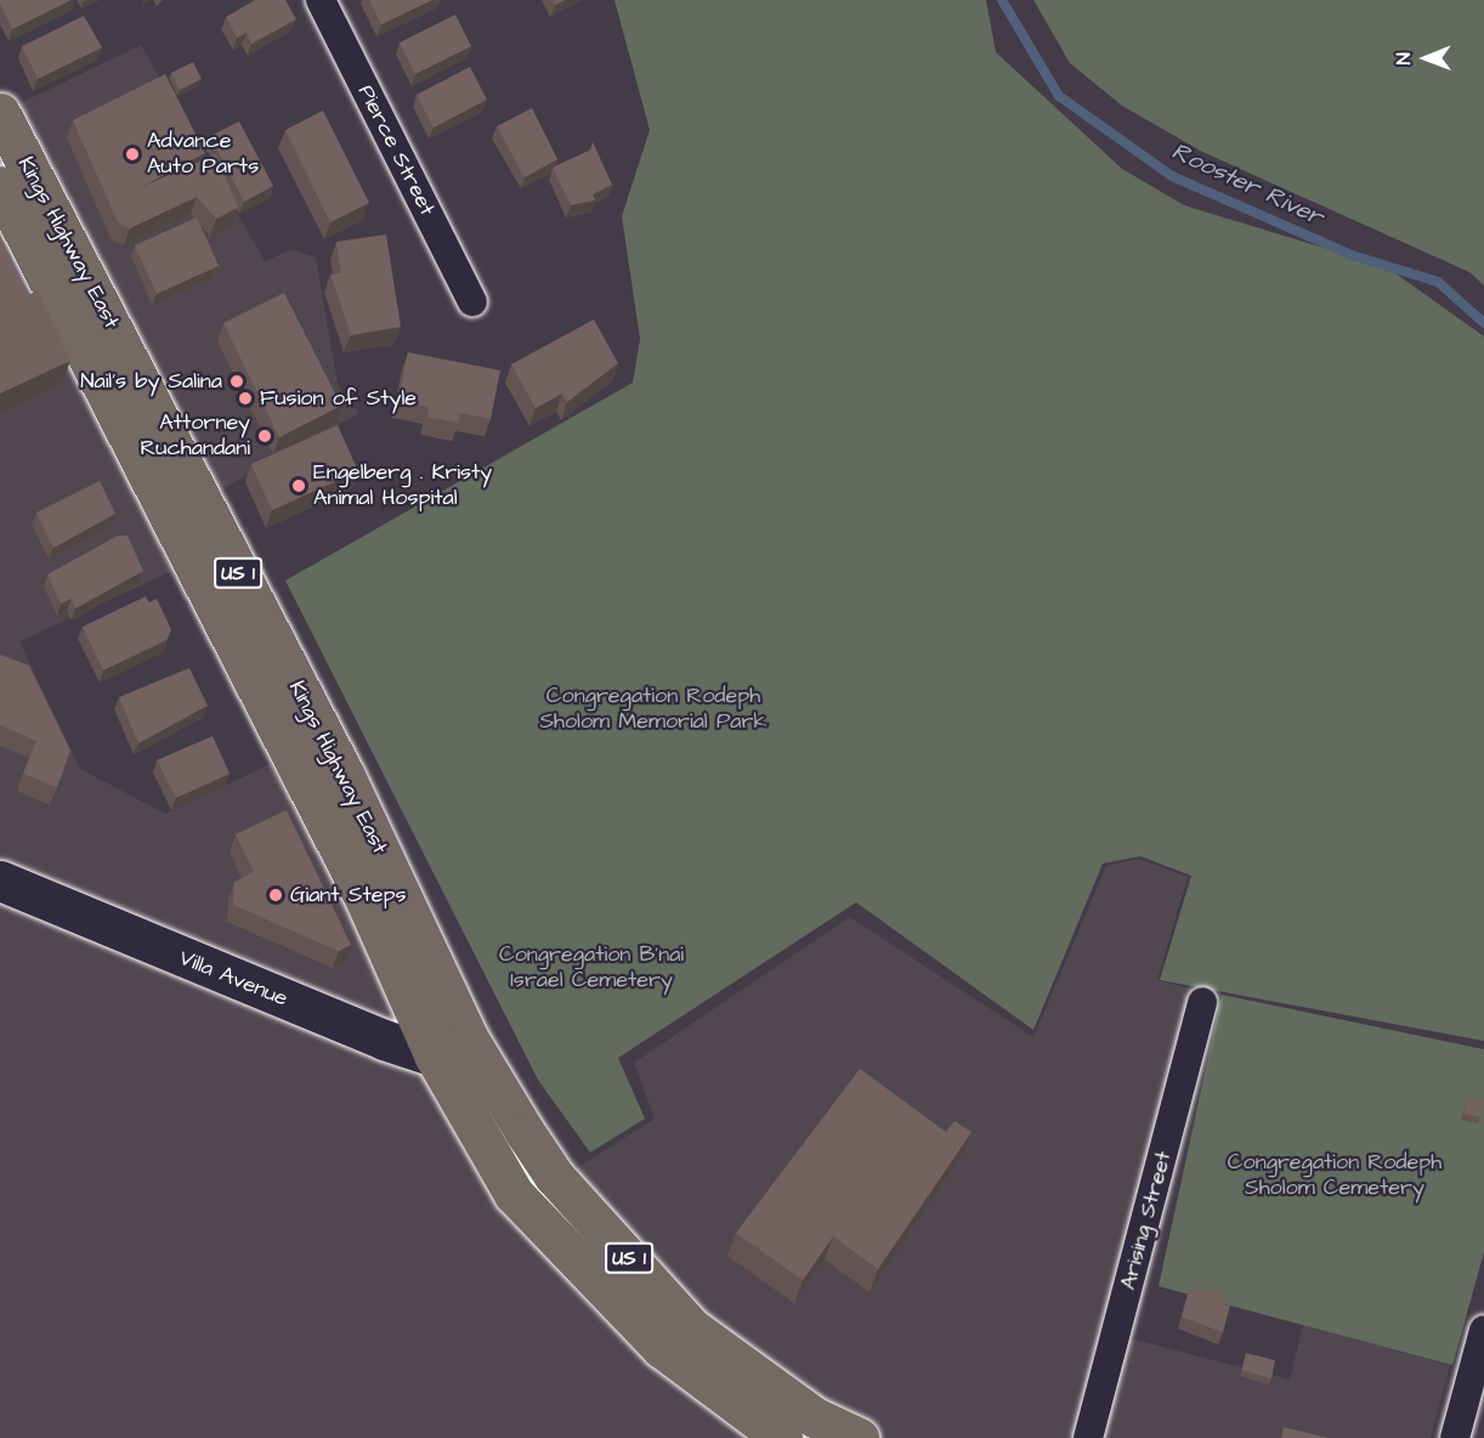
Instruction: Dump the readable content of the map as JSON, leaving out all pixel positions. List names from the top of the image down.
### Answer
{
  "streets": {
    "main road": ["Kings Highway East", "US 1", "Villa Avenue"],
    "street": ["Pierce Street", "Arising Street"]
  },
  "crossings": [
    ["Kings Highway East", "Villa Avenue"]
  ],
  "water": ["Rooster River"],
  "parks": ["Congregation Rodeph Sholom Memorial Park", "Congregation B'nai Israel Cemetery", "Congregation Rodeph Sholom Cemetery"],
  "places": [
    "Advance Auto Parts",
    "Nail's by Salina",
    "Fusion of Style",
    "Attorney Ruchandani",
    "Engelberg . Kristy Animal Hospital",
    "Giant Steps"
  ],
  "north": "left"
}
